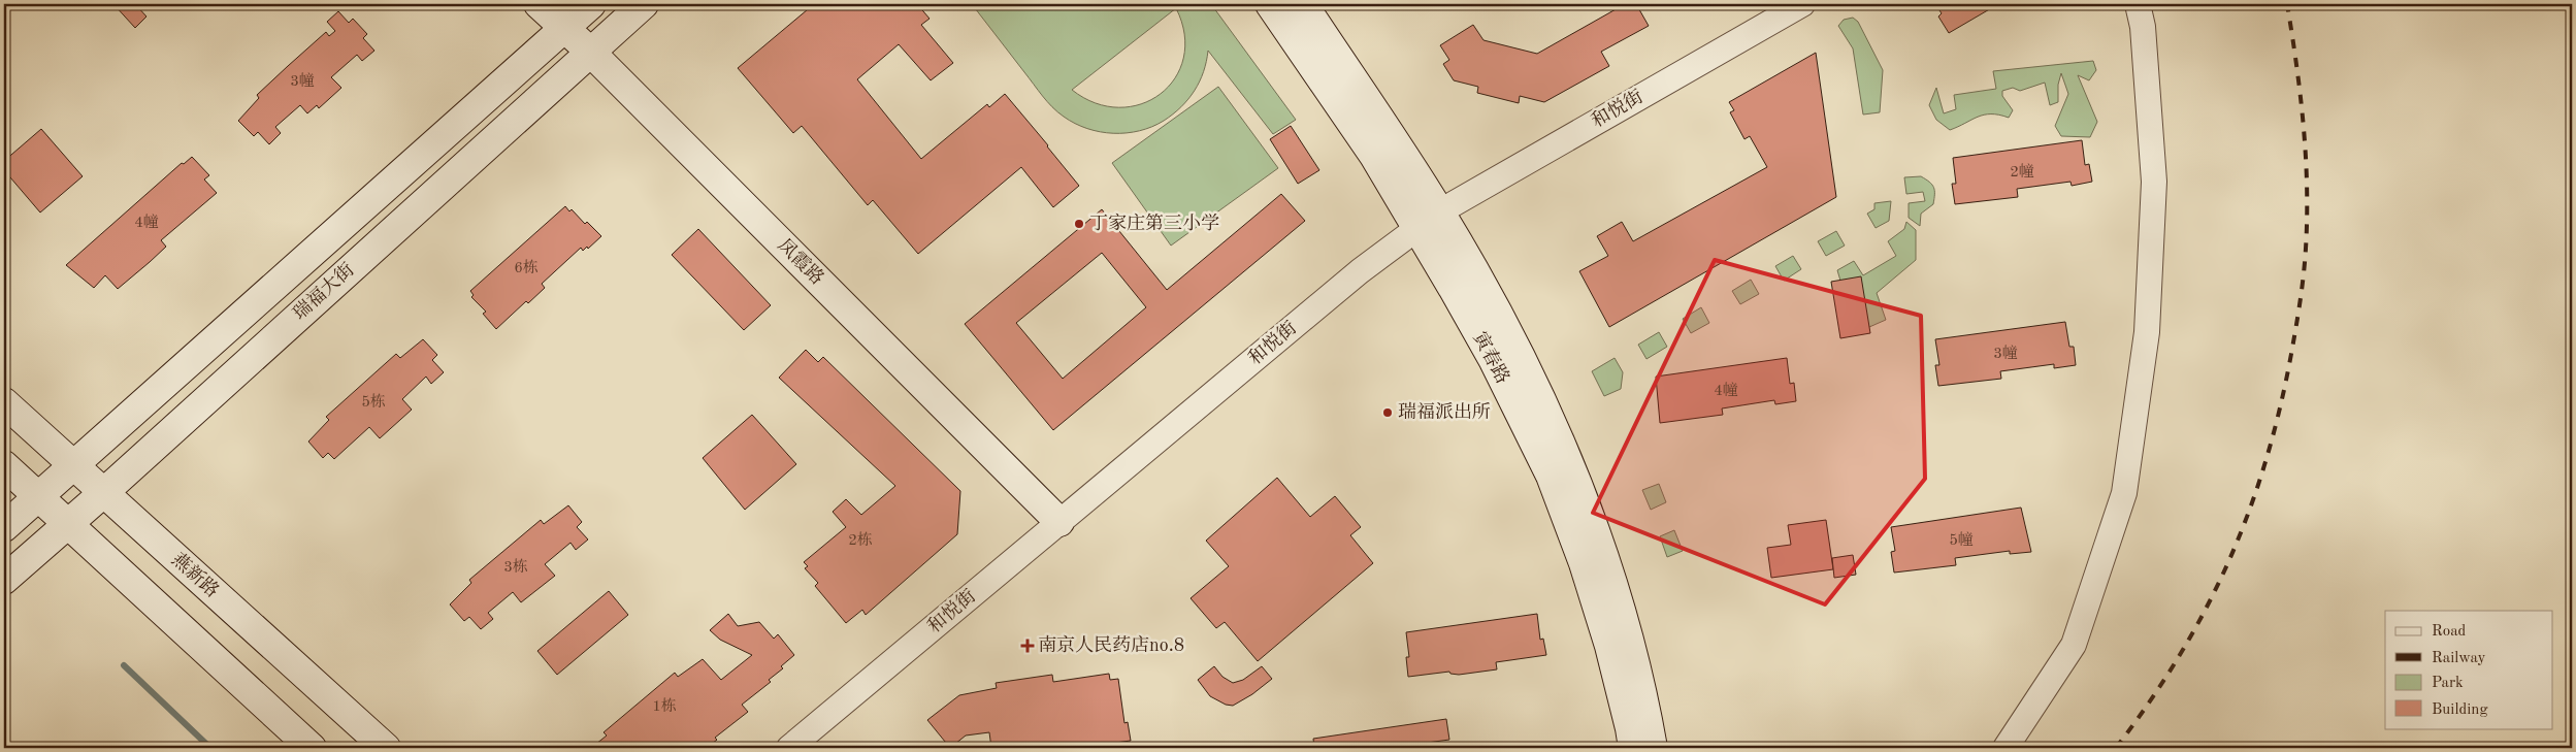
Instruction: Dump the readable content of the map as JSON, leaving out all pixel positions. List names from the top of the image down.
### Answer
{
  "streets": {
    "street": [
      "和悦街",
      "凤霞路",
      "瑞福大街",
      "寅春路",
      "燕新路"
    ]
  },
  "crossings": [
    ["和悦街", "凤霞路"],
    ["和悦街", "寅春路"],
    ["凤霞路", "瑞福大街"],
    ["瑞福大街", "燕新路"]
  ],
  "places": {
    "other": ["丁家庄第三小学", "瑞福派出所"],
    "health": ["南京人民药店no.8"]
  },
  "house_numbers": [
    "3幢",
    "2幢",
    "4幢",
    "6栋",
    "3幢",
    "4幢",
    "5栋",
    "2栋",
    "5幢",
    "3栋",
    "1栋"
  ],
  "legend": [
    "Road",
    "Railway",
    "Park",
    "Building"
  ]
}
